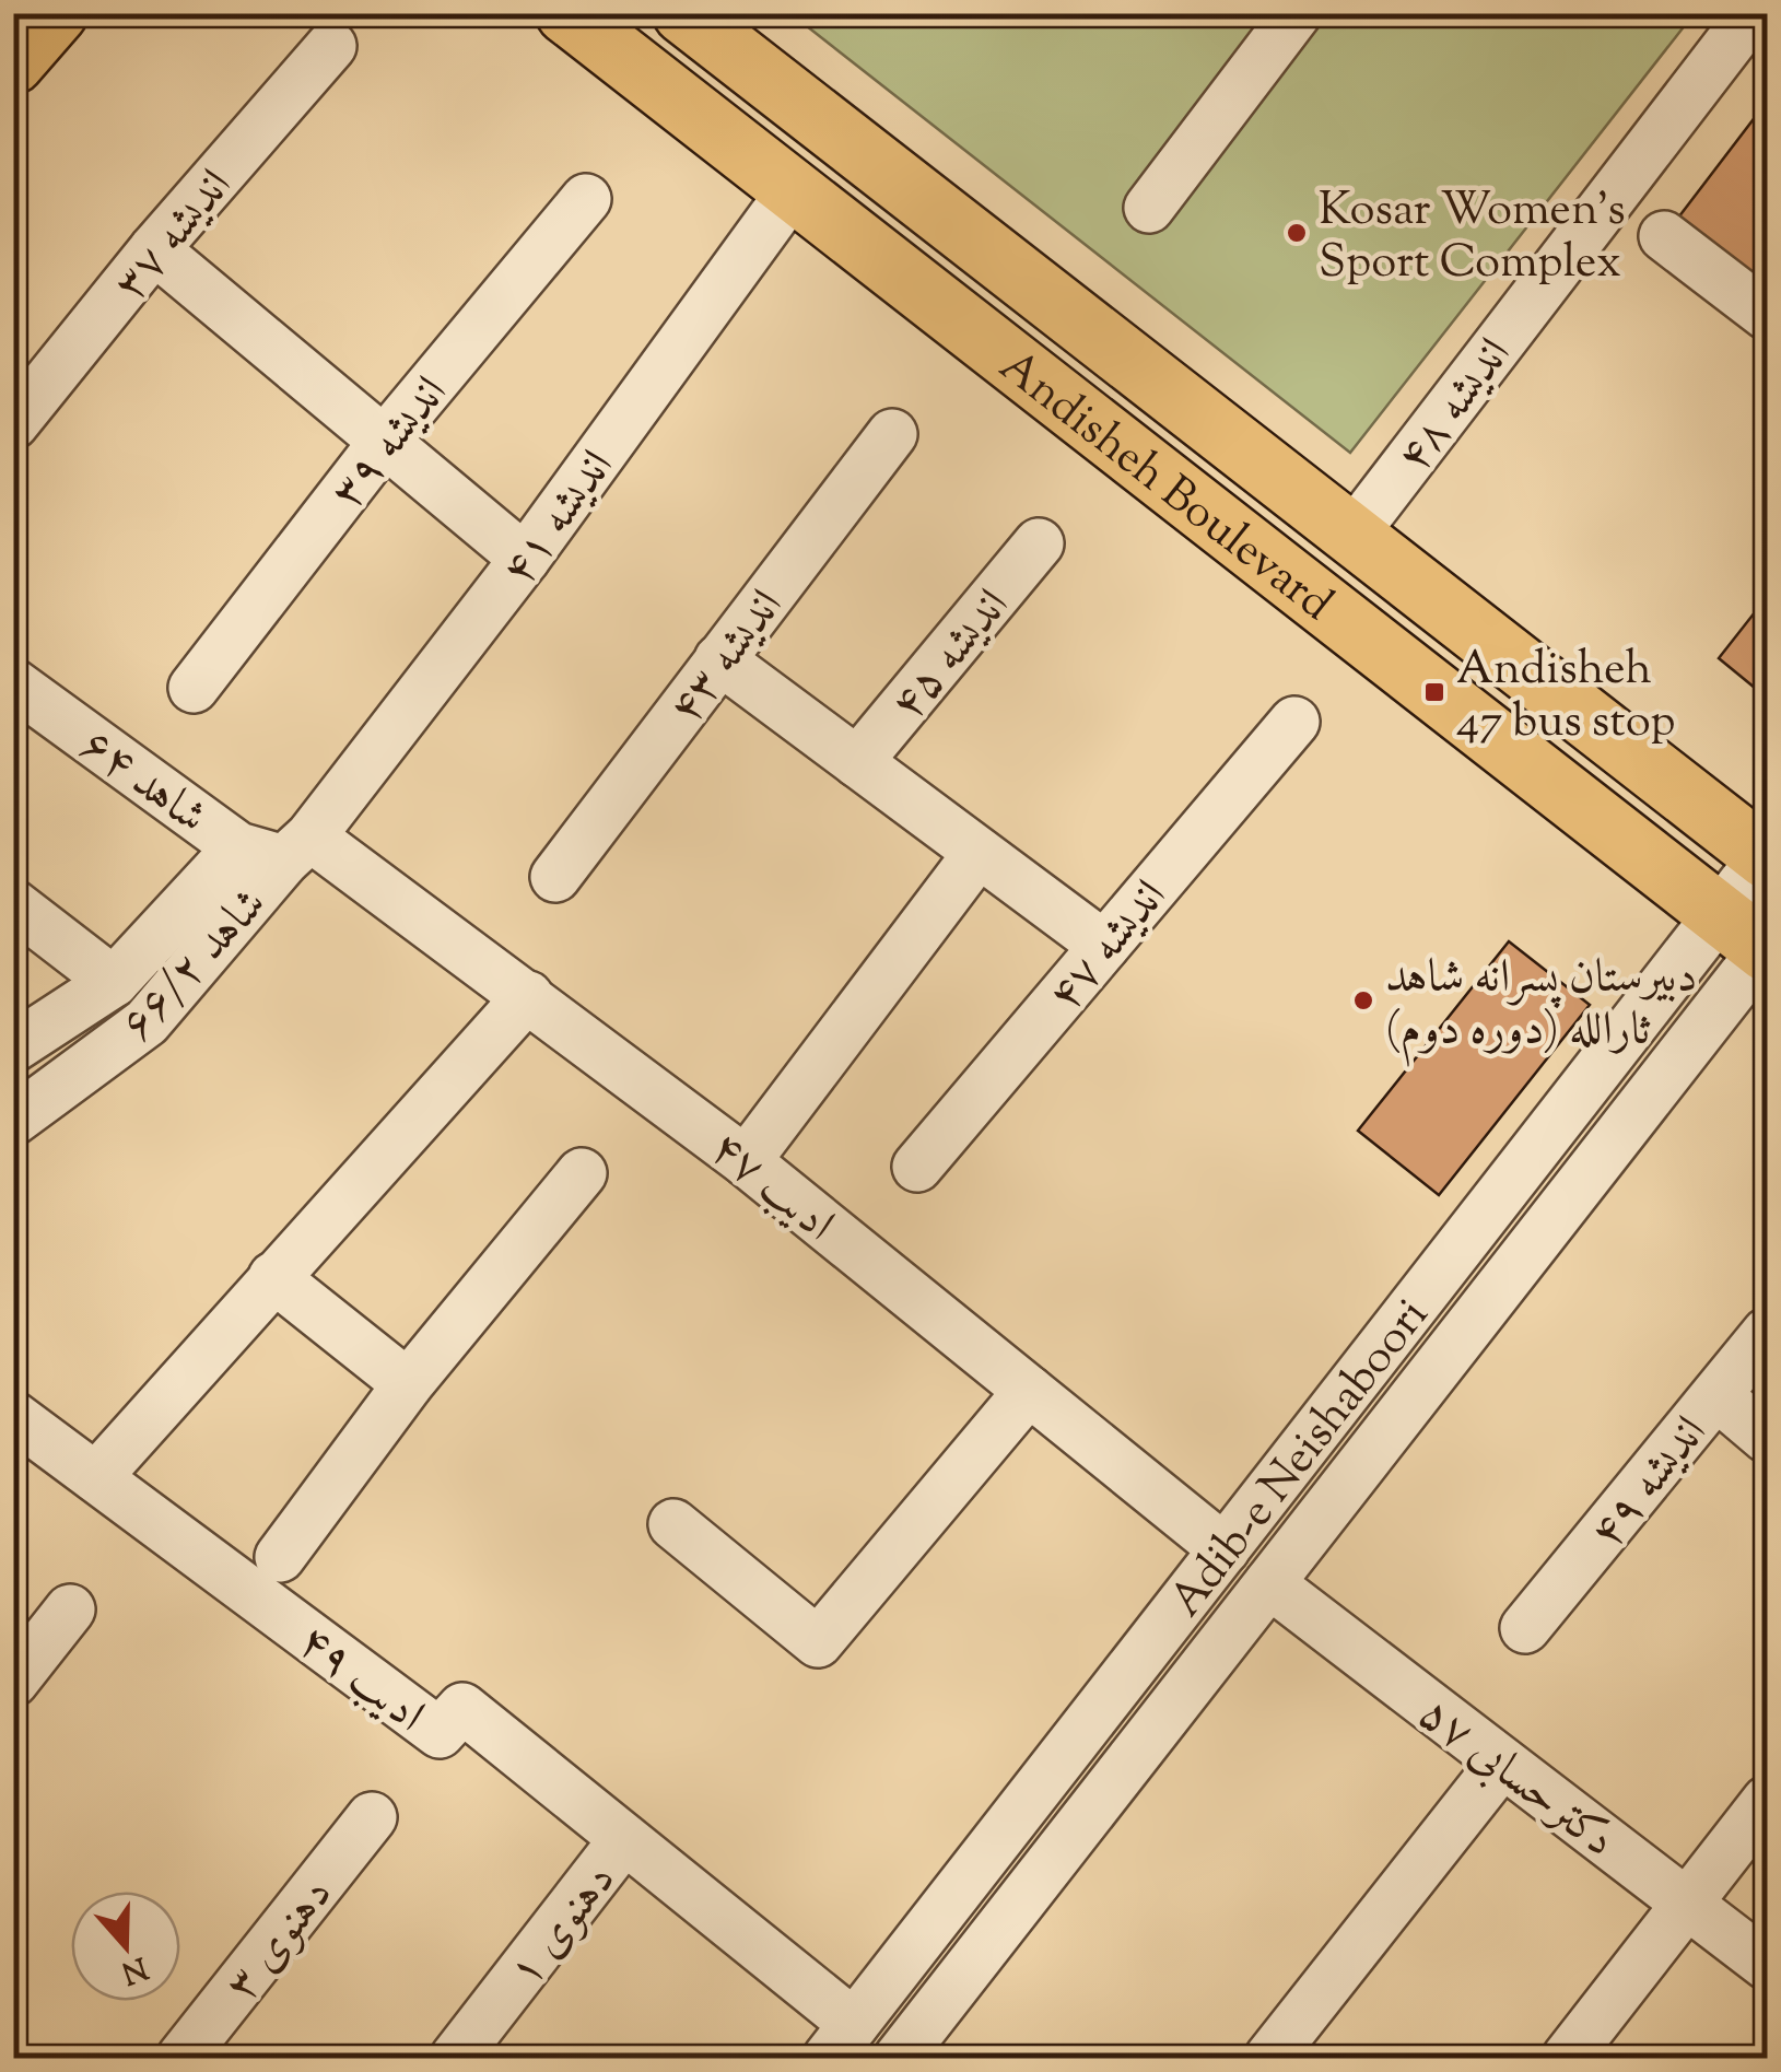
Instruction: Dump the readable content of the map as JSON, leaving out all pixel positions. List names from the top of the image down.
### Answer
{
  "streets": {
    "main road": ["Andisheh Boulevard"],
    "street": [
      "اندیشه ۳۷",
      "اندیشه ۴۸",
      "اندیشه ۳۹",
      "اندیشه ۴۱",
      "اندیشه ۴۵",
      "اندیشه ۴۳",
      "شاهد ۶۴",
      "اندیشه ۴۷",
      "شاهد ۶۶/۲",
      "ادیب ۴۷",
      "Adib-e Neishaboori",
      "اندیشه ۴۹",
      "ادیب ۴۹",
      "دکترحسابی ۵۷",
      "دهنوی ۱",
      "دهنوی ۳"
    ]
  },
  "crossings": [
    ["اندیشه ۴۸", "Andisheh Boulevard"],
    ["Andisheh Boulevard", "اندیشه ۴۱"],
    ["Andisheh Boulevard", "Adib-e Neishaboori"],
    ["اندیشه ۴۱", "شاهد ۶۴"],
    ["اندیشه ۴۱", "شاهد ۶۶/۲"],
    ["اندیشه ۴۱", "ادیب ۴۷"],
    ["شاهد ۶۴", "شاهد ۶۶/۲"],
    ["شاهد ۶۴", "ادیب ۴۷"],
    ["شاهد ۶۶/۲", "ادیب ۴۷"],
    ["ادیب ۴۷", "Adib-e Neishaboori"],
    ["Adib-e Neishaboori", "ادیب ۴۹"],
    ["Adib-e Neishaboori", "دکترحسابی ۵۷"],
    ["ادیب ۴۹", "دهنوی ۱"]
  ],
  "places": {
    "other": ["Kosar Women's Sport Complex", "دبیرستان پسرانه شاهد ثارالله (دوره دوم)"],
    "transit": ["Andisheh 47 bus stop"]
  },
  "north": "bottom"
}
